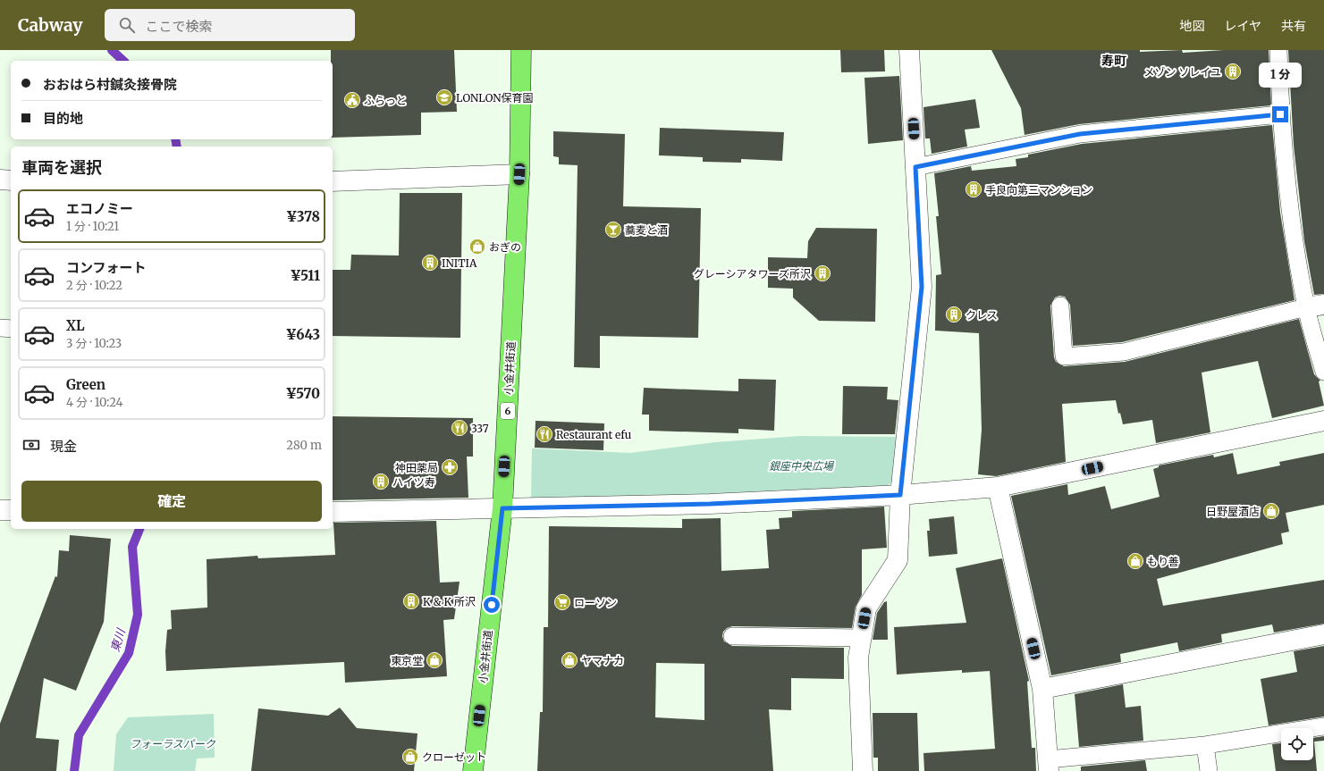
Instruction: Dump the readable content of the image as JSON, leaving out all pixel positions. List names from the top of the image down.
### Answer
{
  "streets": {
    "main road": ["小金井街道", "6"]
  },
  "districts": ["寿町"],
  "water": ["東川"],
  "parks": ["銀座中央広場", "フォーラスパーク"],
  "places": {
    "building": [
      "メゾン ソレイユ",
      "手良向第三マンション",
      "INITIA",
      "グレーシアタワーズ所沢",
      "クレス",
      "ハイツ寿",
      "K & K 所沢"
    ],
    "school or university": ["LONLON保育園"],
    "public building": ["ふらっと"],
    "bar": ["蕎麦と酒"],
    "shop": [
      "おぎの",
      "日野屋酒店",
      "もり善",
      "東京堂",
      "ヤマナカ",
      "クローゼット"
    ],
    "restaurant": ["337", "Restaurant efu"],
    "pharmacy": ["神田薬局"],
    "supermarket": ["ローソン"]
  },
  "page": {
    "header": "Cabway",
    "search": "ここで検索",
    "nav": ["地図", "レイヤ", "共有"],
    "banner": ["おおはら村鍼灸接骨院", "目的地"],
    "bubble": "1 分",
    "heading": "車両を選択",
    "list": [
      {
        "name": "エコノミー",
        "note": "1 分 · 10:21",
        "value": "¥378"
      },
      {
        "name": "コンフォート",
        "note": "2 分 · 10:22",
        "value": "¥511"
      },
      {
        "name": "XL",
        "note": "3 分 · 10:23",
        "value": "¥643"
      },
      {
        "name": "Green",
        "note": "4 分 · 10:24",
        "value": "¥570"
      }
    ],
    "pay": ["現金", "280 m"],
    "buttons": "確定"
  }
}
